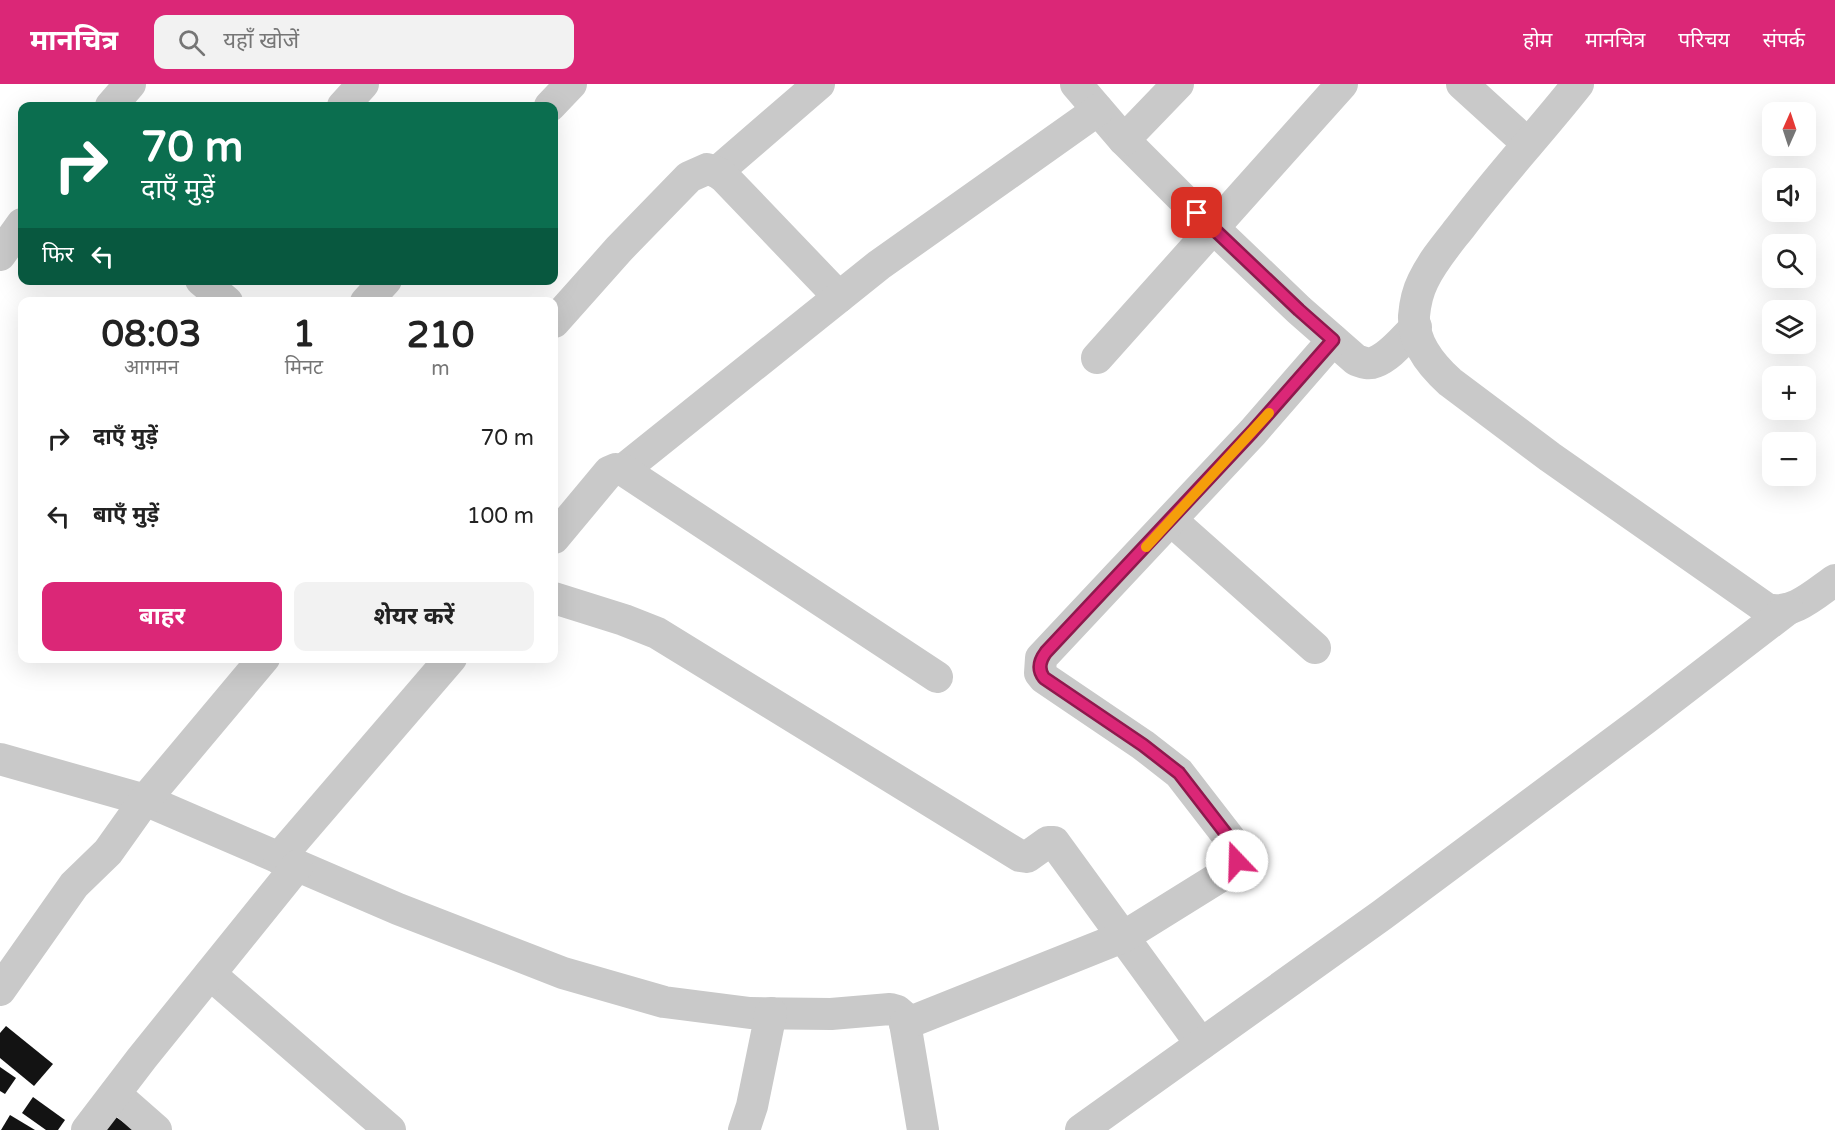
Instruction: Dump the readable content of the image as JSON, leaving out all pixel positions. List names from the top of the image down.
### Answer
{
  "north": "top",
  "page": {
    "header": "मानचित्र",
    "search": "यहाँ खोजें",
    "nav": [
      "होम",
      "मानचित्र",
      "परिचय",
      "संपर्क"
    ],
    "map_buttons": ["+", "−"],
    "turn": ["70 m", "दाएँ मुड़ें"],
    "then": "फिर",
    "eta": [
      "08:03",
      "आगमन",
      "1",
      "मिनट",
      "210",
      "m"
    ],
    "list": [
      {
        "name": "दाएँ मुड़ें",
        "value": "70 m"
      },
      {
        "name": "बाएँ मुड़ें",
        "value": "100 m"
      }
    ],
    "buttons": ["बाहर", "शेयर करें"]
  }
}
